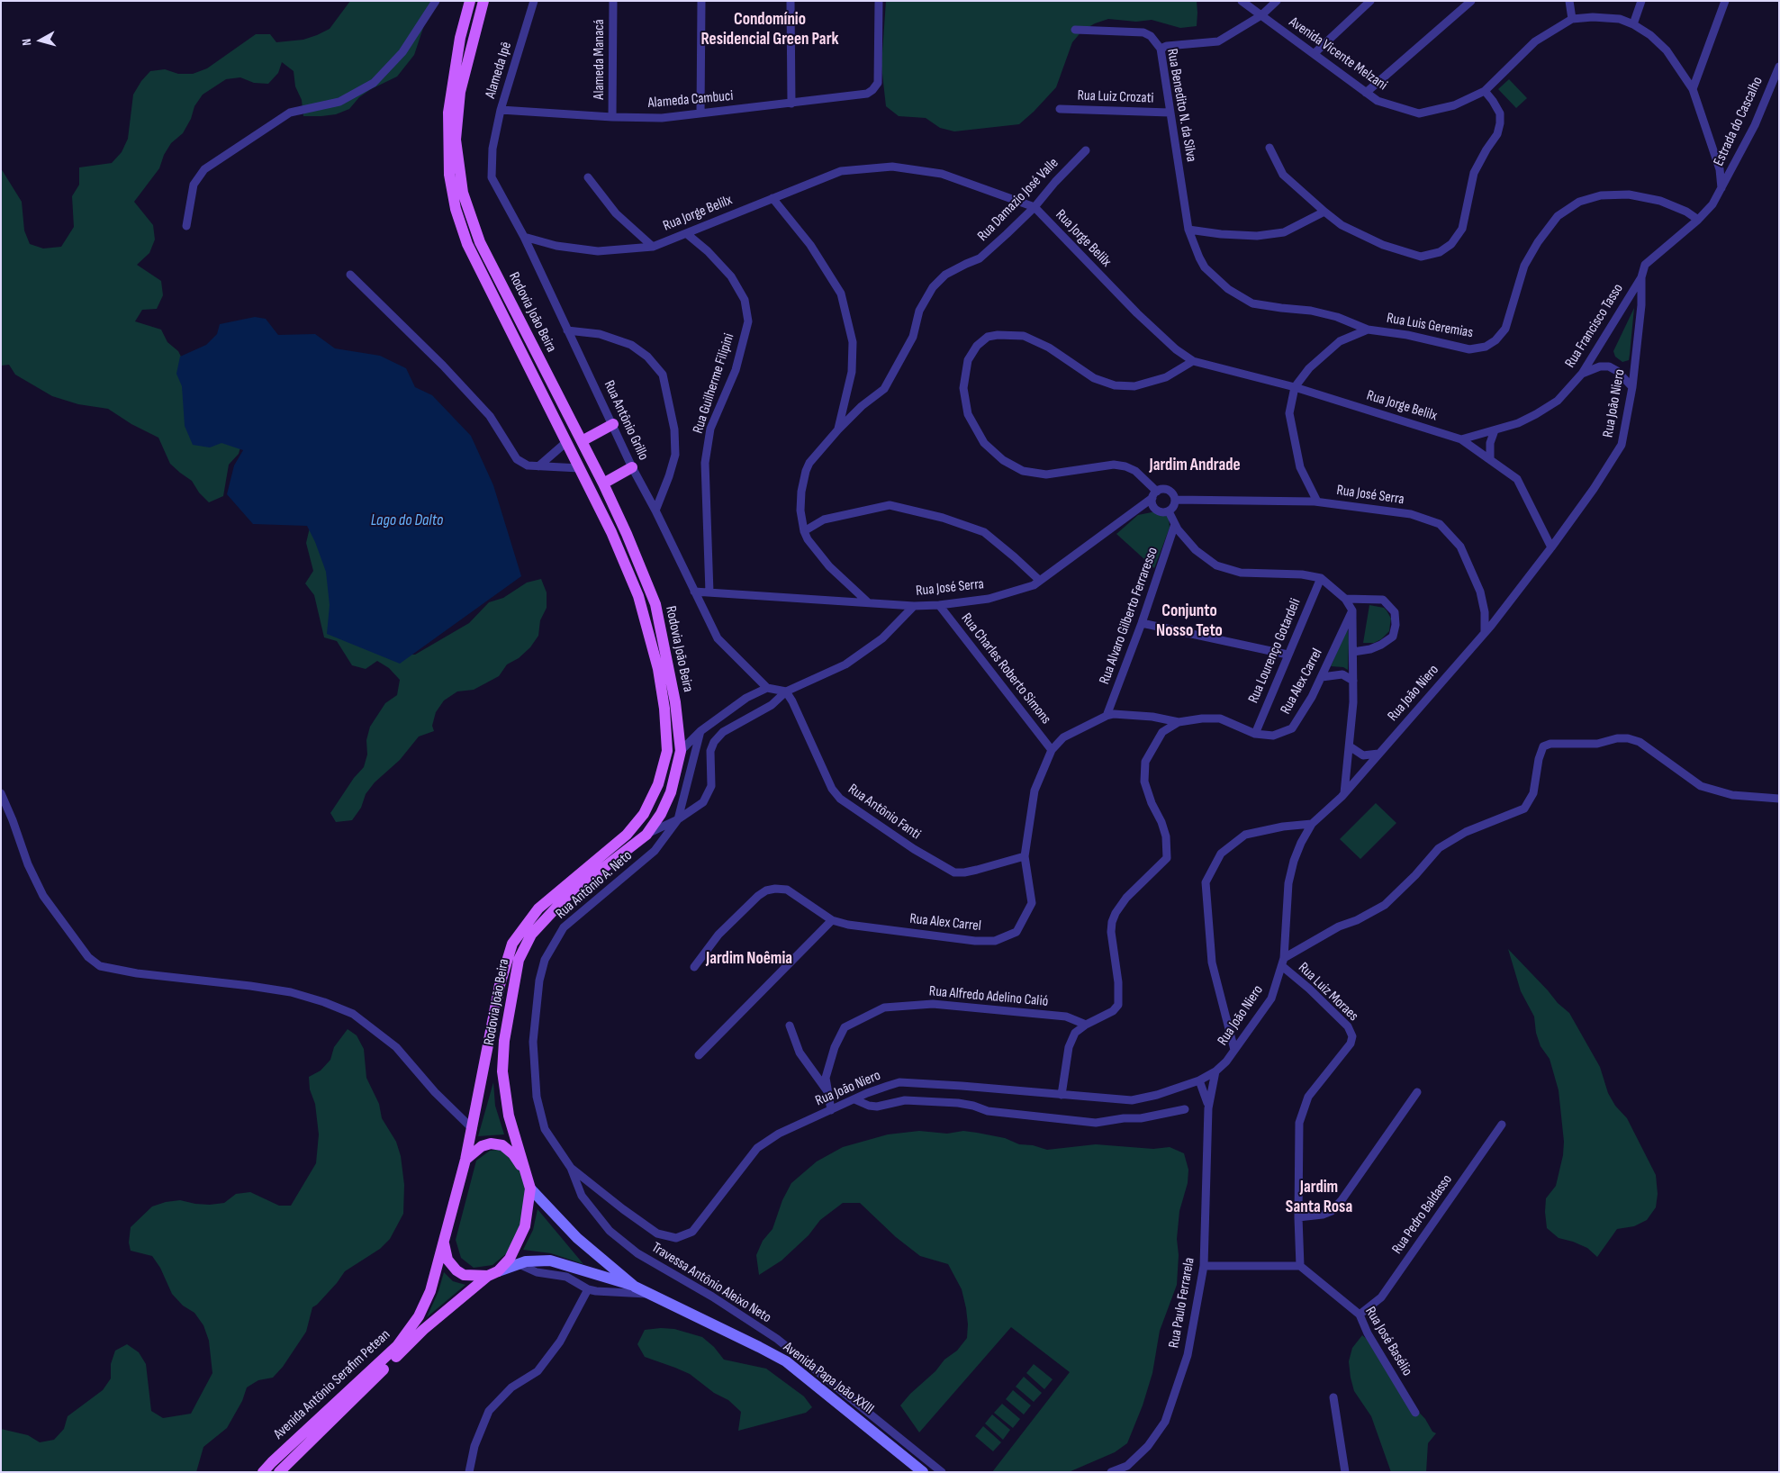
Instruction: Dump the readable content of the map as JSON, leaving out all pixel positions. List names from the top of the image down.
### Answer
{
  "streets": {
    "main road": ["Rodovia João Beira", "Avenida Papa João XXIII", "Avenida Antônio Serafim Petean"],
    "street": [
      "Avenida Vicente Melzani",
      "Alameda Manacá",
      "Alameda Ipê",
      "Rua Luiz Crozati",
      "Alameda Cambuci",
      "Rua Benedito N. da Silva",
      "Estrada do Cascalho",
      "Rua Damazio José Valle",
      "Rua Jorge Belilx",
      "Rua Luis Geremias",
      "Rua Francisco Tasso",
      "Rua Guilherme Filipini",
      "Rua João Niero",
      "Rua Antônio Grillo",
      "Rua José Serra",
      "Rua Alvaro Gilberto Ferraresso",
      "Rua Lourenço Gotardeli",
      "Rua Charles Roberto Simons",
      "Rua Alex Carrel",
      "Rua Antônio Fanti",
      "Rua Antônio A. Neto",
      "Rua Luiz Moraes",
      "Rua Alfredo Adelino Calió",
      "Rua Pedro Baldasso",
      "Travessa Antônio Aleixo Neto",
      "Rua Paulo Ferrarela",
      "Rua José Basélio"
    ]
  },
  "crossings": [
    ["Avenida Vicente Melzani", "Estrada do Cascalho"],
    ["Avenida Vicente Melzani", "Rua Francisco Tasso"],
    ["Alameda Manacá", "Alameda Cambuci"],
    ["Alameda Ipê", "Alameda Cambuci"],
    ["Alameda Ipê", "Rua Antônio Grillo"],
    ["Rua Luiz Crozati", "Rua Benedito N. da Silva"],
    ["Rua Benedito N. da Silva", "Rua Luis Geremias"],
    ["Estrada do Cascalho", "Rua Francisco Tasso"],
    ["Rua Damazio José Valle", "Rua Jorge Belilx"],
    ["Rua Jorge Belilx", "Rua Francisco Tasso"],
    ["Rua Jorge Belilx", "Rua Guilherme Filipini"],
    ["Rua Jorge Belilx", "Rua João Niero"],
    ["Rua Jorge Belilx", "Rua Antônio Grillo"],
    ["Rodovia João Beira", "Avenida Papa João XXIII"],
    ["Rodovia João Beira", "Avenida Antônio Serafim Petean"],
    ["Rua Luis Geremias", "Rua Francisco Tasso"],
    ["Rua Francisco Tasso", "Rua João Niero"],
    ["Rua Guilherme Filipini", "Rua José Serra"],
    ["Rua João Niero", "Rua José Serra"],
    ["Rua João Niero", "Rua Antônio A. Neto"],
    ["Rua João Niero", "Rua Luiz Moraes"],
    ["Rua João Niero", "Rua Alfredo Adelino Calió"],
    ["Rua João Niero", "Travessa Antônio Aleixo Neto"],
    ["Rua João Niero", "Rua Paulo Ferrarela"],
    ["Rua Antônio Grillo", "Rua José Serra"],
    ["Rua José Serra", "Rua Charles Roberto Simons"],
    ["Rua Alvaro Gilberto Ferraresso", "Rua Alex Carrel"],
    ["Rua Lourenço Gotardeli", "Rua Alex Carrel"],
    ["Rua Charles Roberto Simons", "Rua Alex Carrel"],
    ["Rua Alex Carrel", "Rua Antônio Fanti"],
    ["Rua Antônio A. Neto", "Travessa Antônio Aleixo Neto"],
    ["Rua Luiz Moraes", "Rua José Basélio"],
    ["Rua Pedro Baldasso", "Rua José Basélio"],
    ["Avenida Papa João XXIII", "Avenida Antônio Serafim Petean"]
  ],
  "districts": [
    "Condomínio Residencial Green Park",
    "Jardim Andrade",
    "Conjunto Nosso Teto",
    "Jardim Noêmia",
    "Jardim Santa Rosa"
  ],
  "water": ["Lago do Dalto"],
  "north": "left"
}
